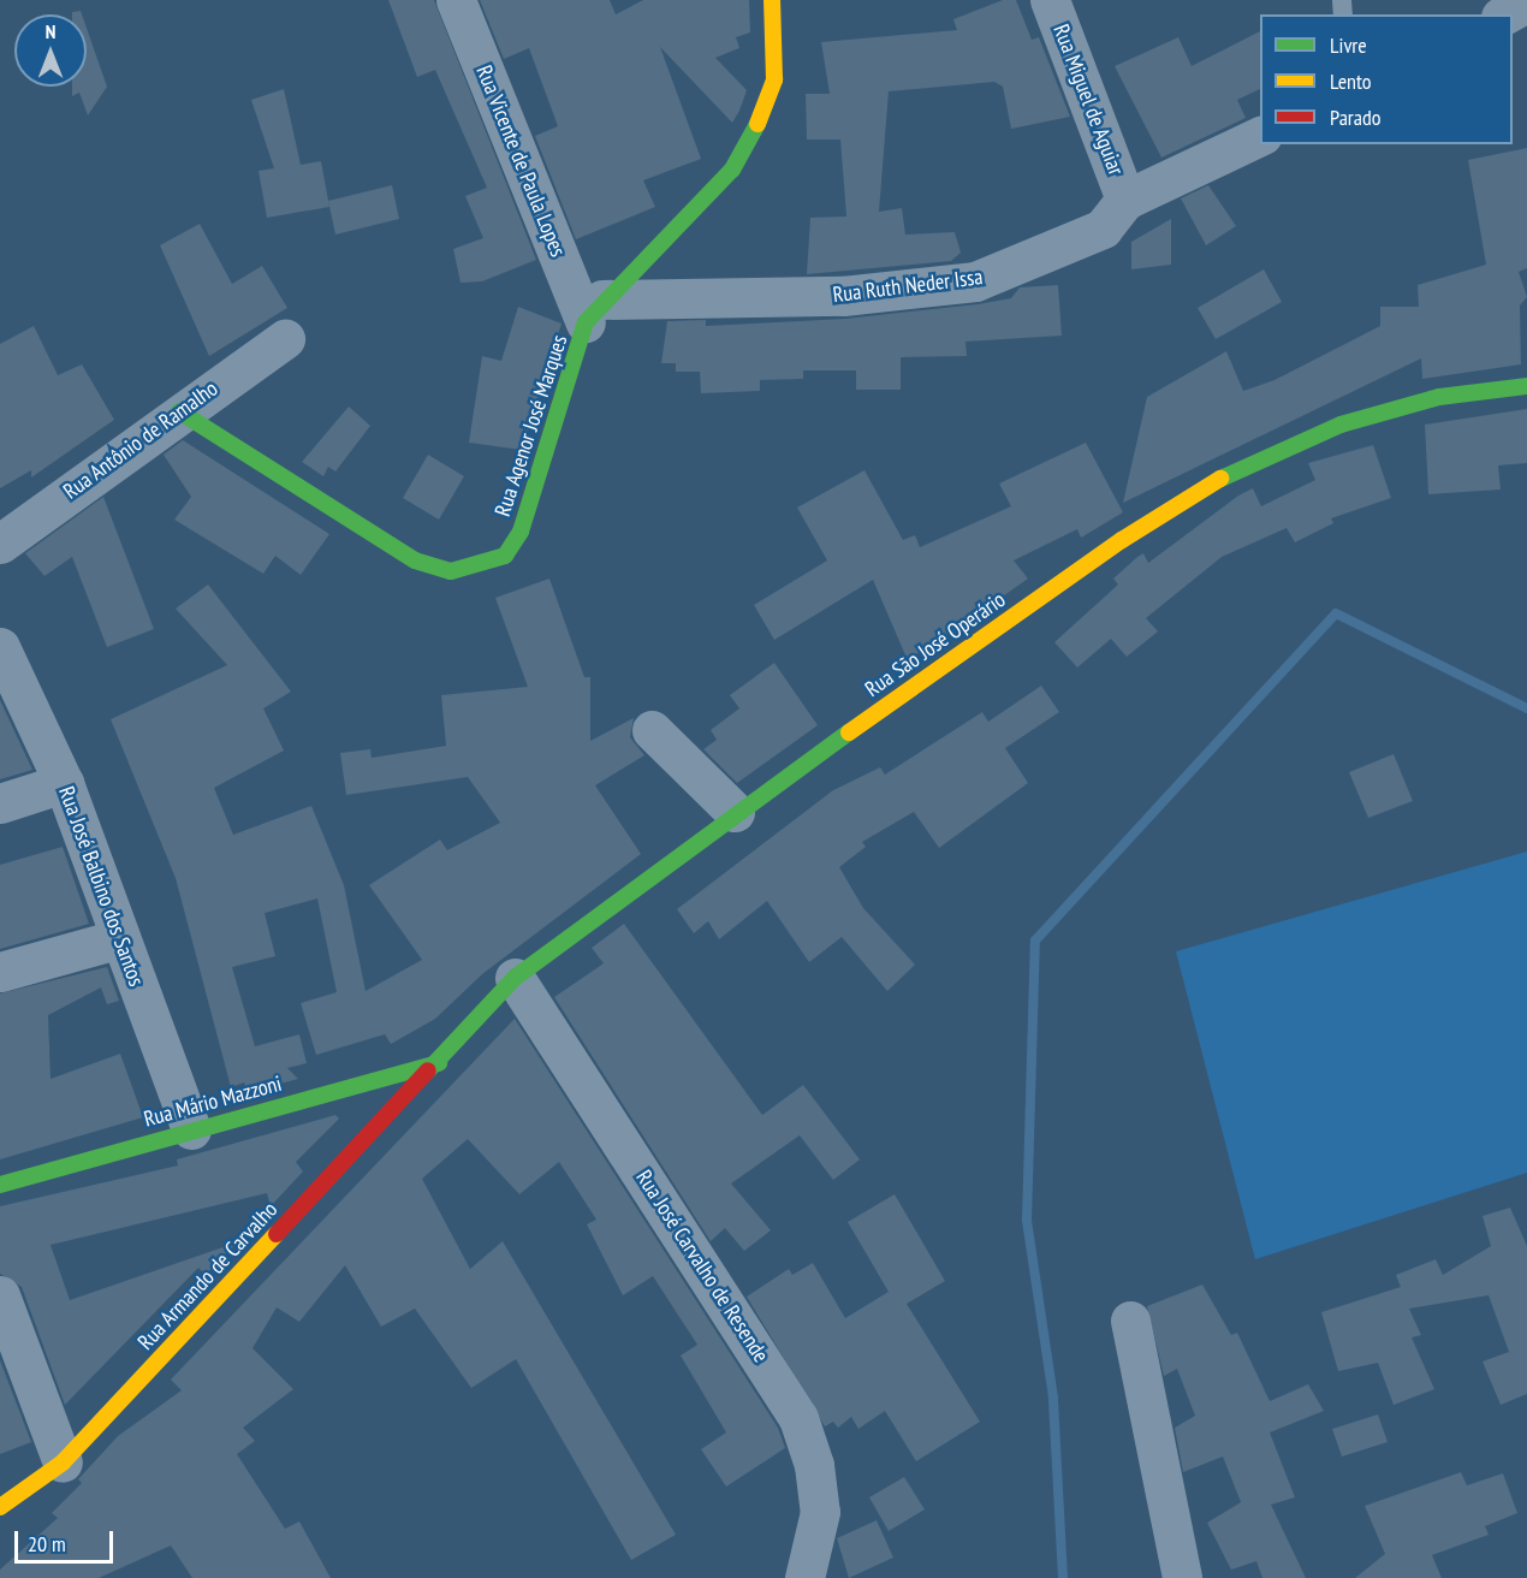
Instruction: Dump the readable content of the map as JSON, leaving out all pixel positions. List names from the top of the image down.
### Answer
{
  "streets": {
    "street": [
      "Rua Miguel de Aguiar",
      "Rua Vicente de Paula Lopes",
      "Rua Ruth Neder Issa",
      "Rua Agenor José Marques",
      "Rua Antônio de Ramalho",
      "Rua São José Operário",
      "Rua José Balbino dos Santos",
      "Rua Mário Mazzoni",
      "Rua José Carvalho de Resende",
      "Rua Armando de Carvalho"
    ]
  },
  "crossings": [
    ["Rua Miguel de Aguiar", "Rua Ruth Neder Issa"],
    ["Rua Vicente de Paula Lopes", "Rua Ruth Neder Issa"],
    ["Rua Vicente de Paula Lopes", "Rua Agenor José Marques"],
    ["Rua Ruth Neder Issa", "Rua Agenor José Marques"],
    ["Rua Agenor José Marques", "Rua Antônio de Ramalho"],
    ["Rua São José Operário", "Rua Mário Mazzoni"],
    ["Rua São José Operário", "Rua José Carvalho de Resende"],
    ["Rua São José Operário", "Rua Armando de Carvalho"],
    ["Rua José Balbino dos Santos", "Rua Mário Mazzoni"],
    ["Rua Mário Mazzoni", "Rua Armando de Carvalho"]
  ],
  "legend": ["Livre", "Lento", "Parado"],
  "scale_bar": "20 m",
  "north": "top"
}
